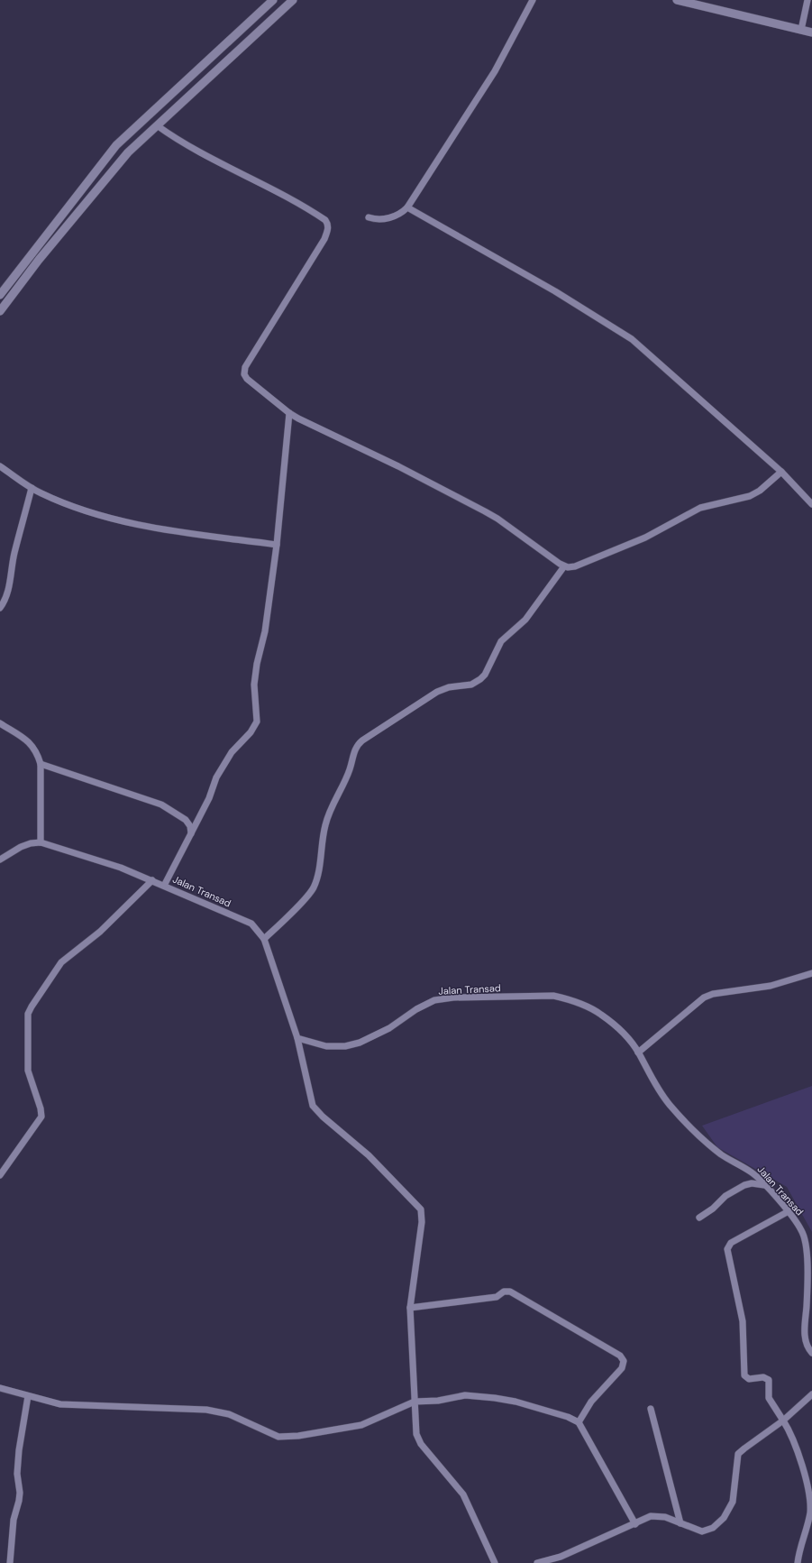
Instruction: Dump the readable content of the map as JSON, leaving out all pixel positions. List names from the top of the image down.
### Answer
{
  "streets": {
    "street": ["Jalan Transad"]
  }
}
